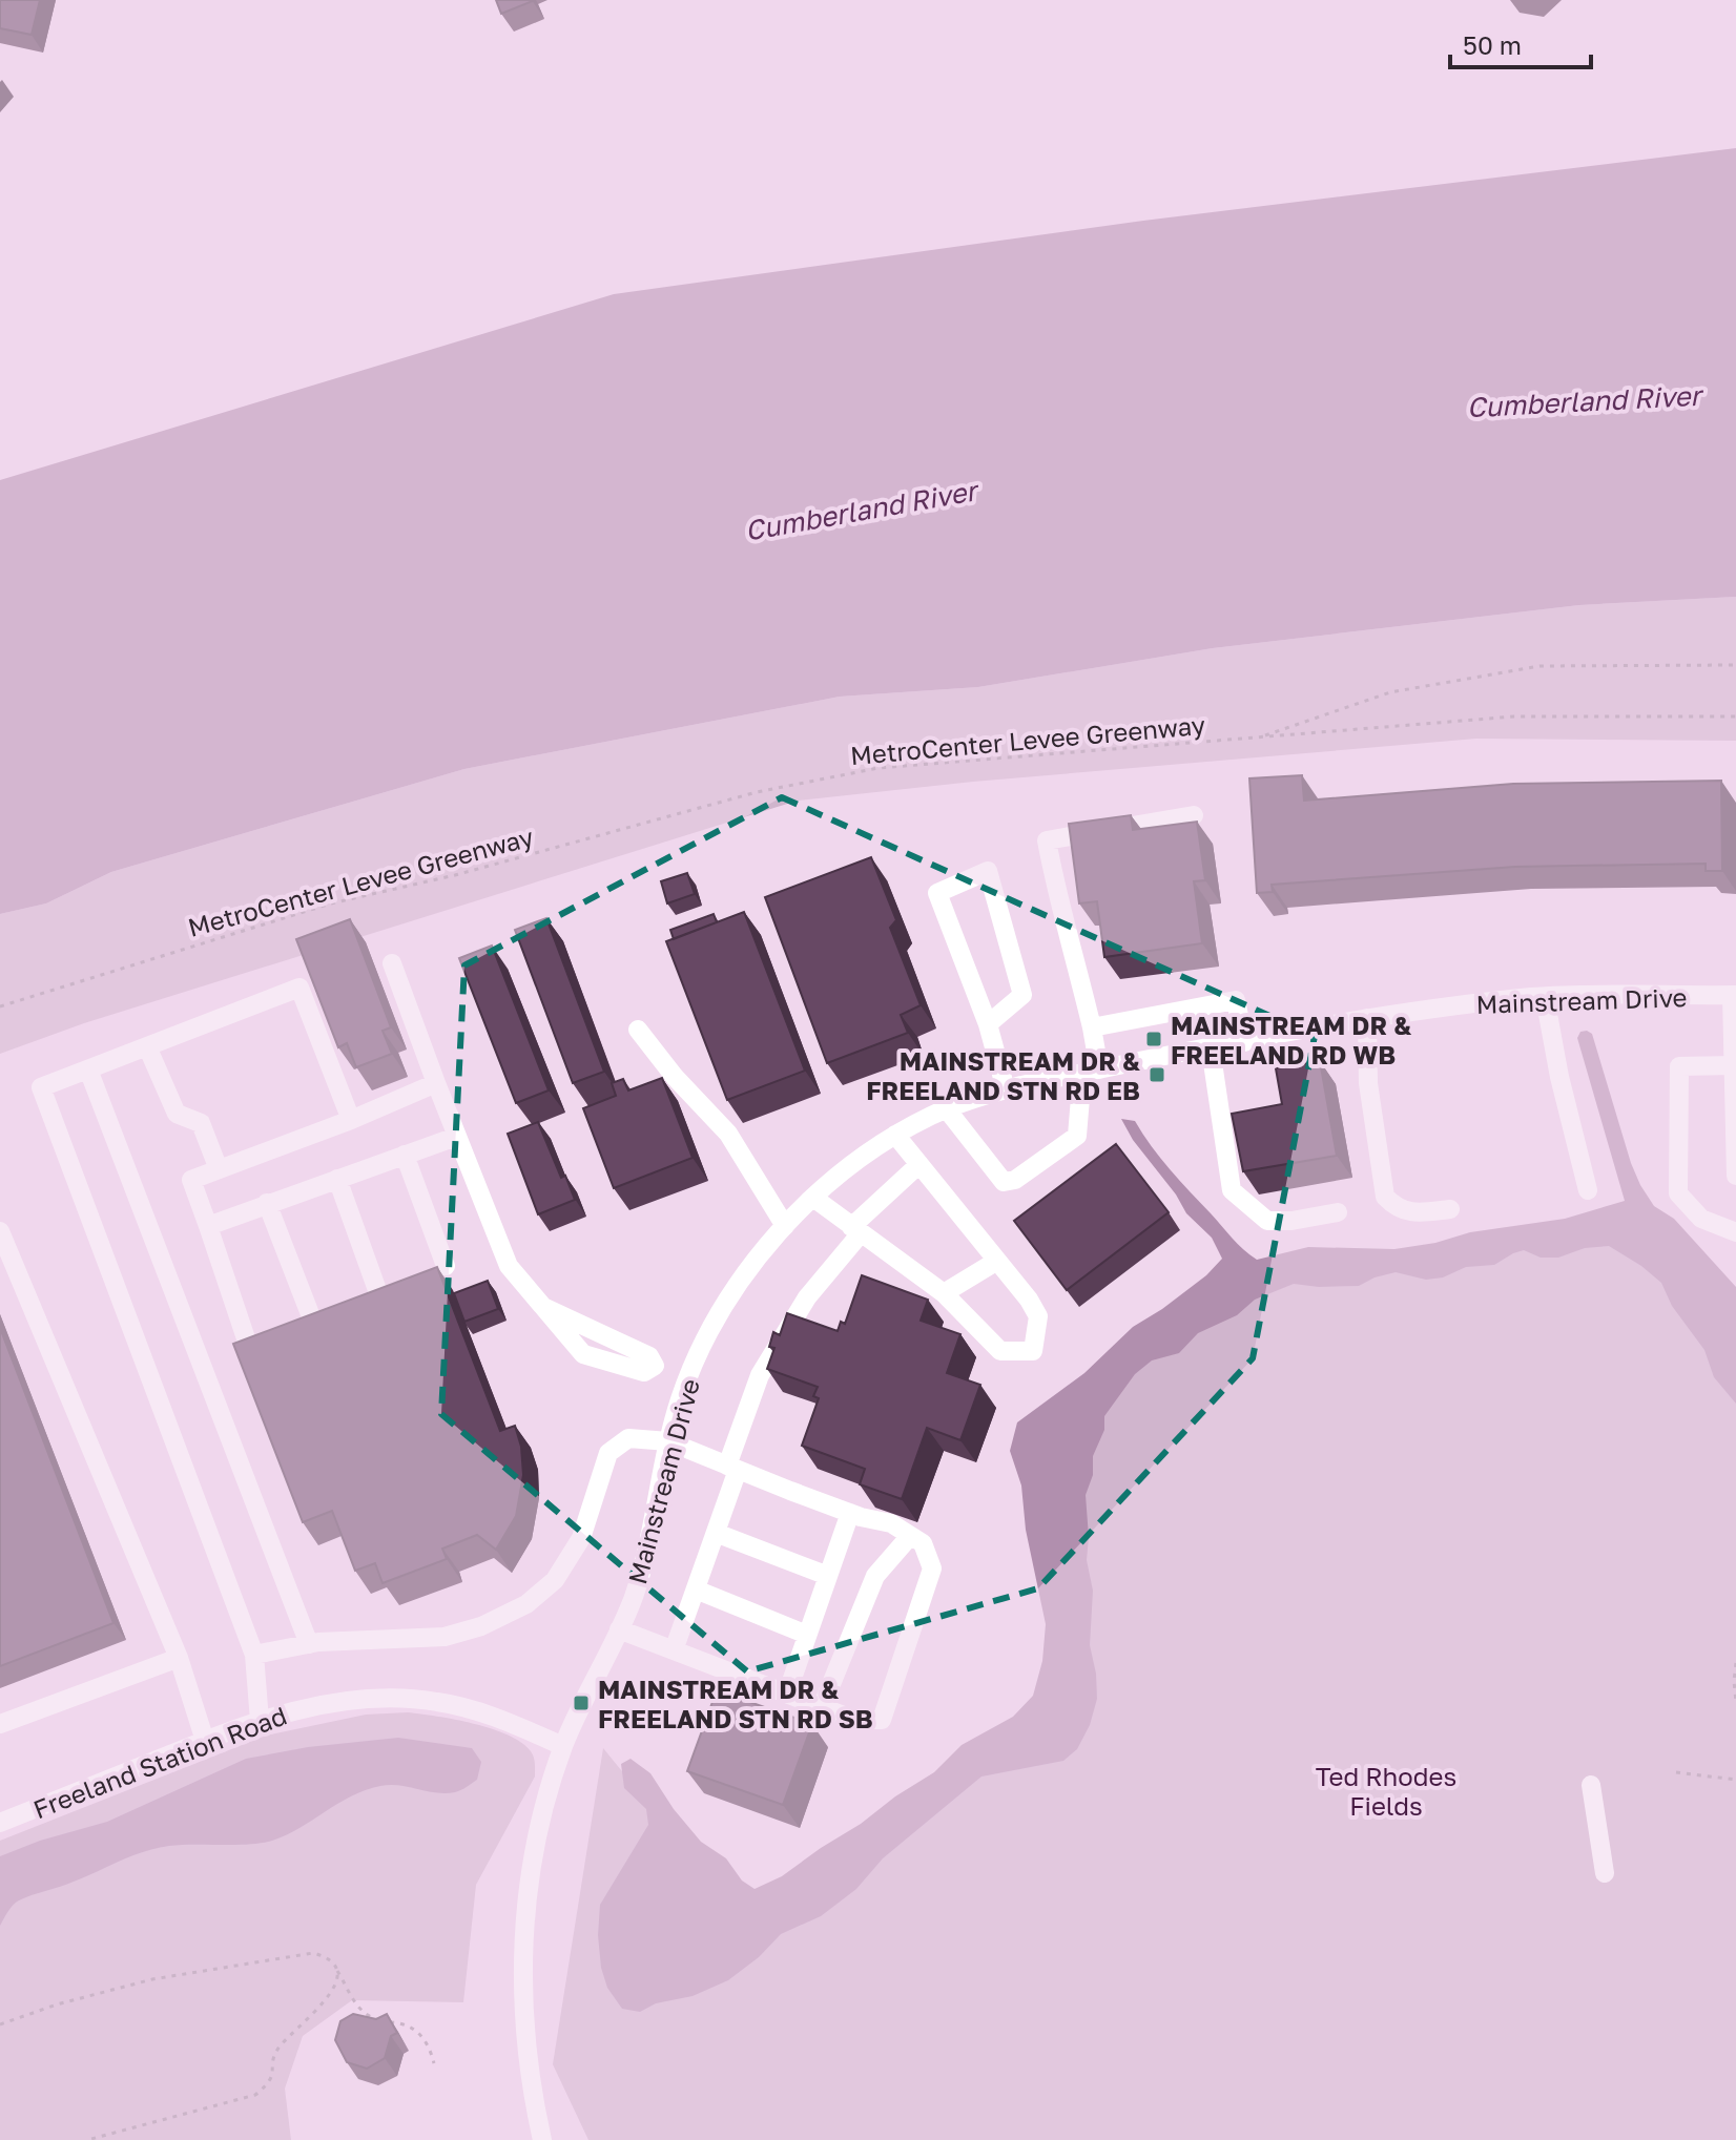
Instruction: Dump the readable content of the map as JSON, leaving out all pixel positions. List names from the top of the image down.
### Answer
{
  "streets": {
    "street": ["Mainstream Drive", "Freeland Station Road"],
    "path": ["MetroCenter Levee Greenway"]
  },
  "crossings": [
    ["Mainstream Drive", "Freeland Station Road"]
  ],
  "water": ["Cumberland River"],
  "parks": ["Ted Rhodes Fields"],
  "places": {
    "transit": ["MAINSTREAM DR & FREELAND RD WB", "MAINSTREAM DR & FREELAND STN RD EB", "MAINSTREAM DR & FREELAND STN RD SB"]
  },
  "scale_bar": "50 m"
}
